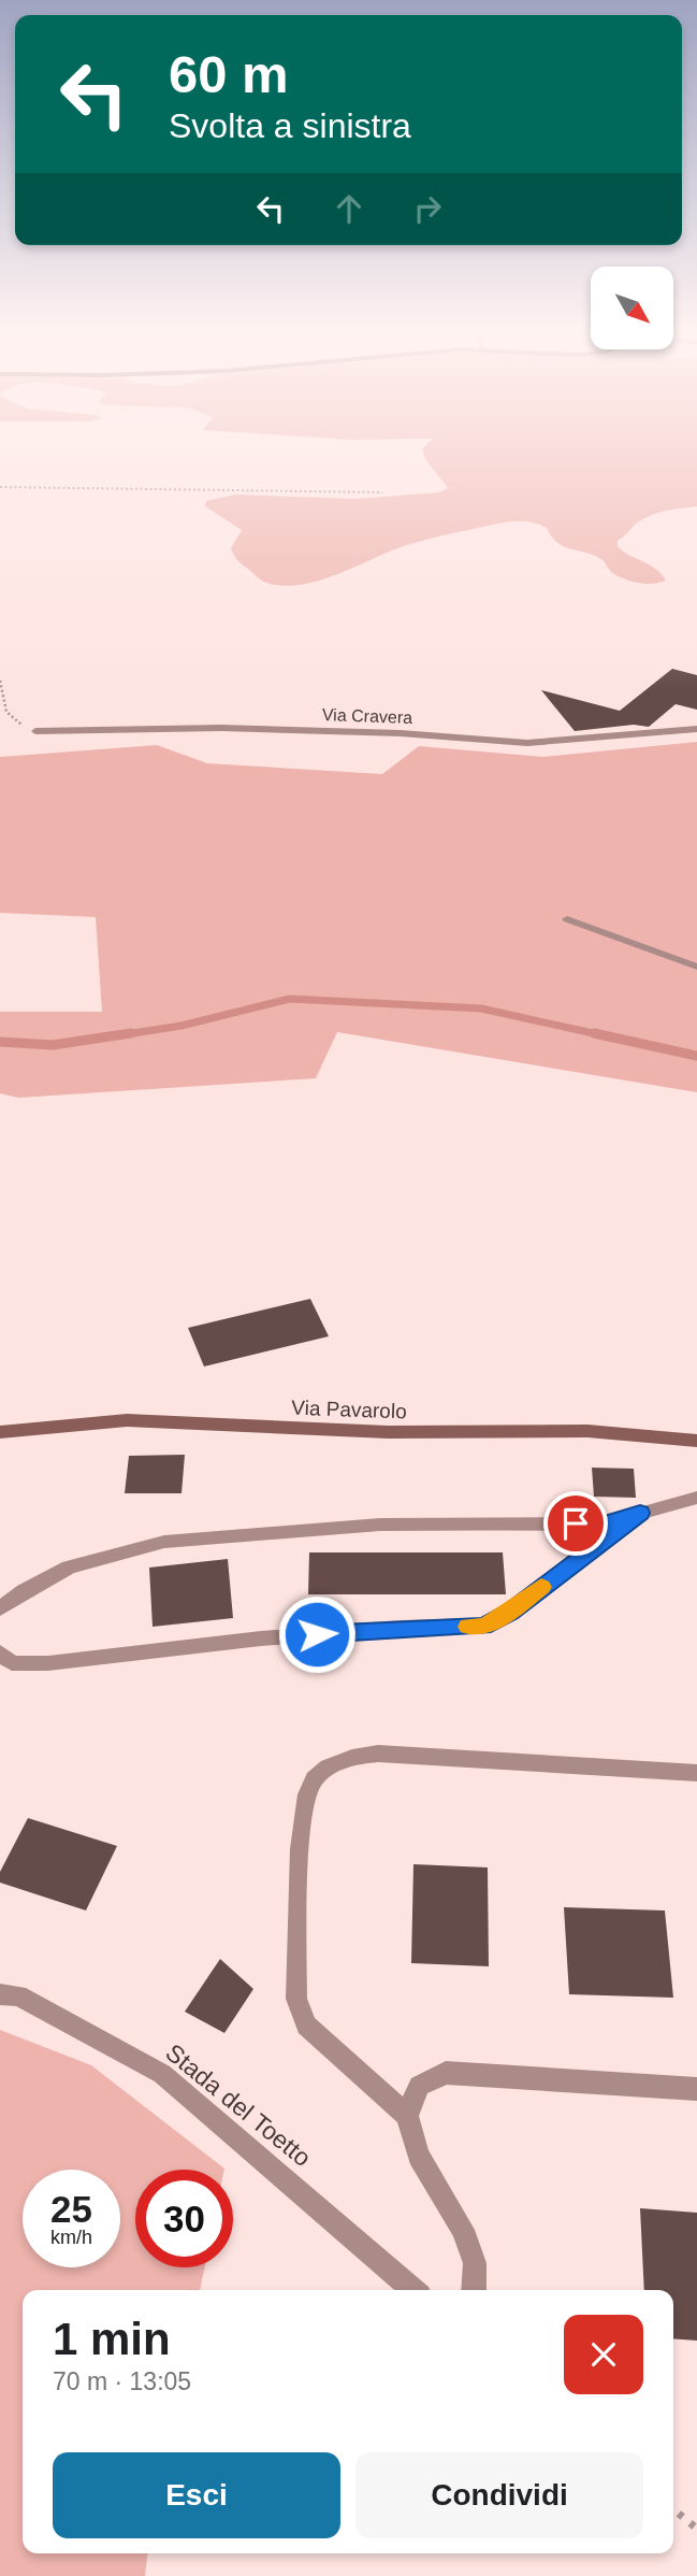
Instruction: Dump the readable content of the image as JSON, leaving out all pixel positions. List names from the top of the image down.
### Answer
{
  "streets": {
    "street": ["Via Cravera", "Via Pavarolo", "Stada del Toetto"]
  },
  "north": "bottom right",
  "page": {
    "turn": ["60 m", "Svolta a sinistra"],
    "speed": "25 km/h",
    "limit": "30",
    "heading": ["1 min", "70 m · 13:05"],
    "buttons": ["Esci", "Condividi"]
  }
}
